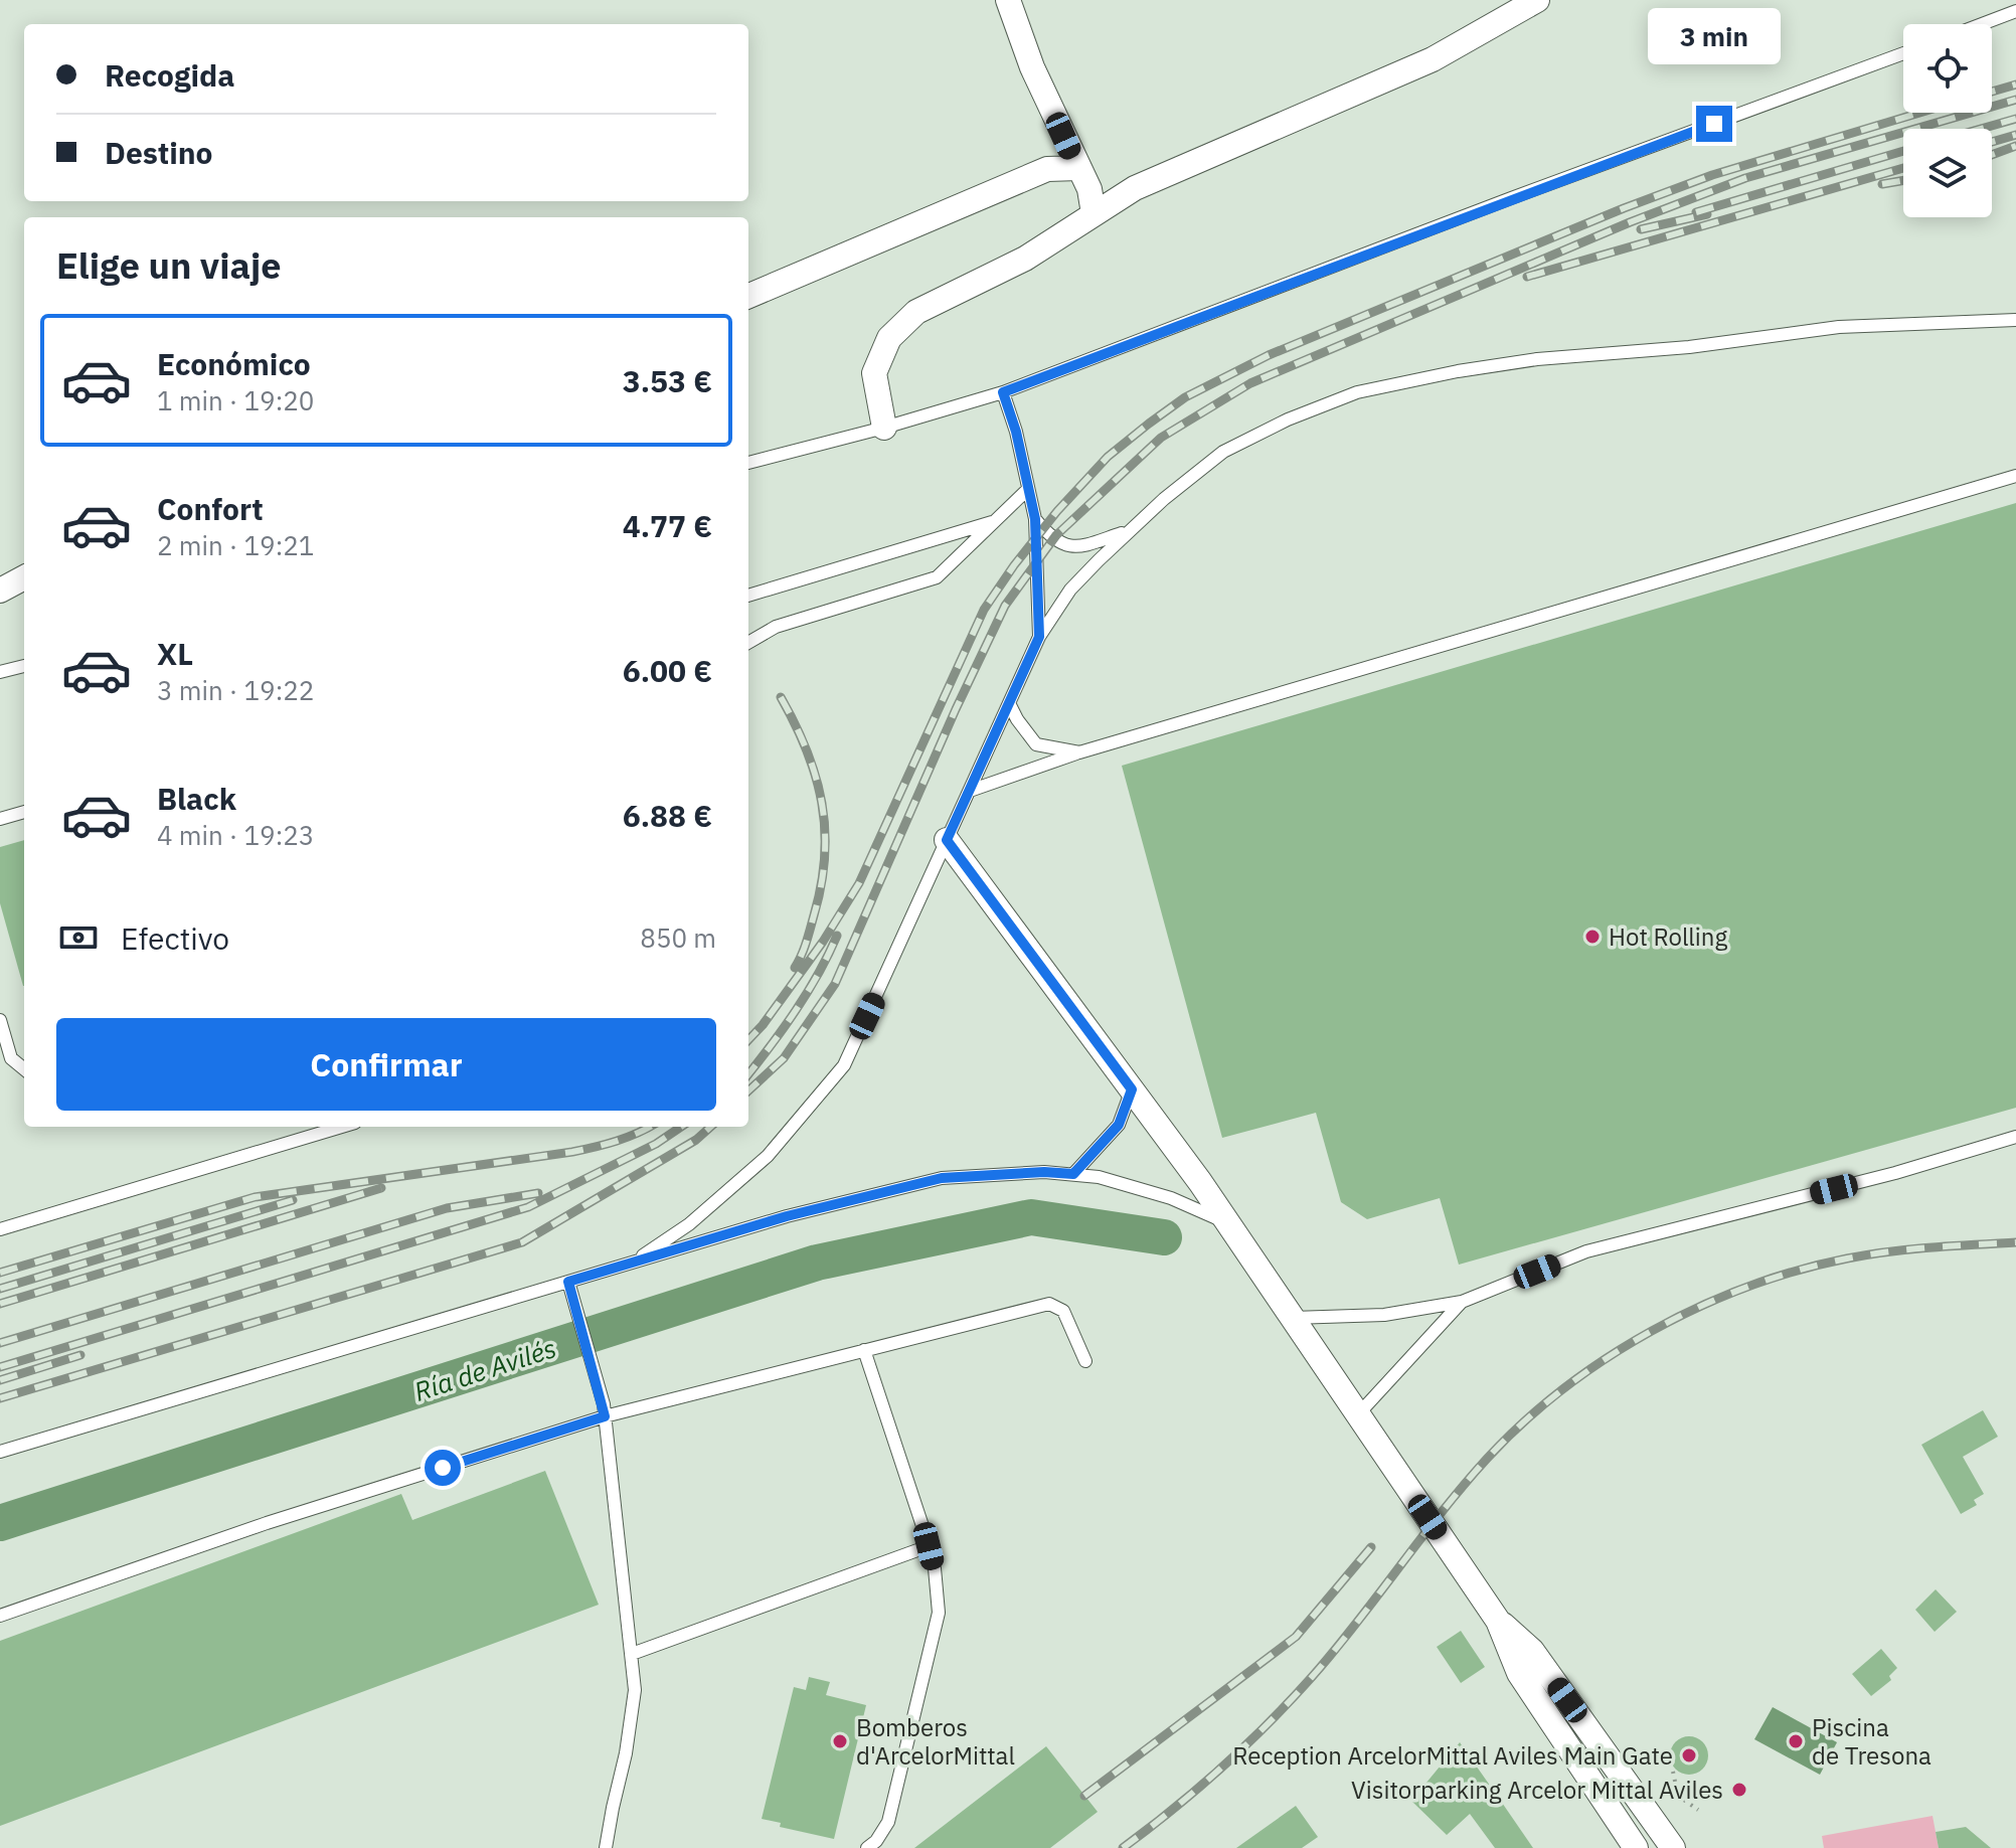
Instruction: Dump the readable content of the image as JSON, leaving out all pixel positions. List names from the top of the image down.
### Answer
{
  "water": ["Ría de Avilés"],
  "places": [
    "Hot Rolling",
    "Bomberos d'ArcelorMittal",
    "Piscina de Tresona",
    "Reception ArcelorMittal Aviles Main Gate",
    "Visitorparking Arcelor Mittal Aviles"
  ],
  "page": {
    "bubble": "3 min",
    "banner": ["Recogida", "Destino"],
    "heading": "Elige un viaje",
    "list": [
      {
        "name": "Económico",
        "note": "1 min · 19:20",
        "value": "3.53 €"
      },
      {
        "name": "Confort",
        "note": "2 min · 19:21",
        "value": "4.77 €"
      },
      {
        "name": "XL",
        "note": "3 min · 19:22",
        "value": "6.00 €"
      },
      {
        "name": "Black",
        "note": "4 min · 19:23",
        "value": "6.88 €"
      }
    ],
    "pay": ["Efectivo", "850 m"],
    "buttons": "Confirmar"
  }
}
